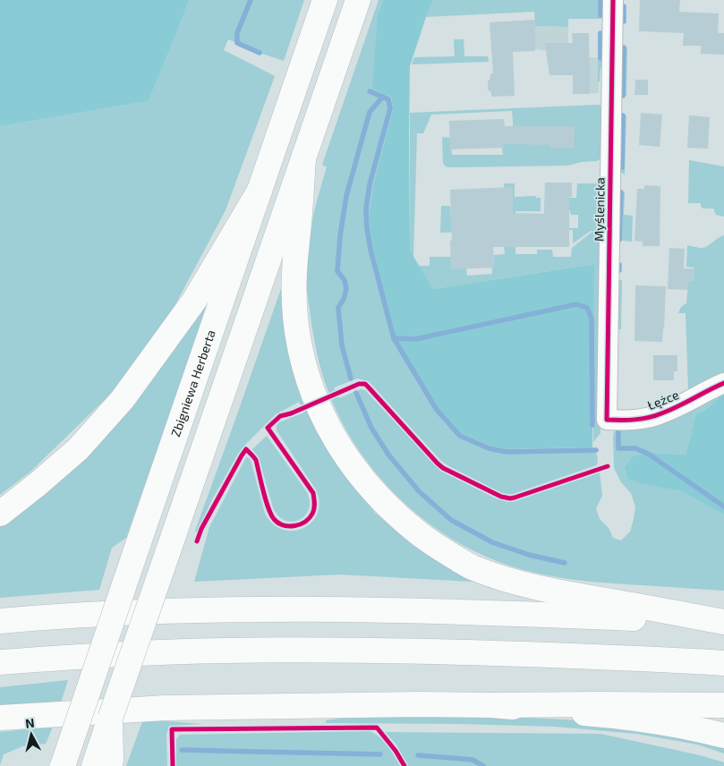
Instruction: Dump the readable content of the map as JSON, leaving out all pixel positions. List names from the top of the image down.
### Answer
{
  "streets": {
    "main road": ["Zbigniewa Herberta"],
    "street": ["Myślenicka", "Łężce"]
  },
  "crossings": [
    ["Myślenicka", "Łężce"]
  ],
  "north": "top"
}
